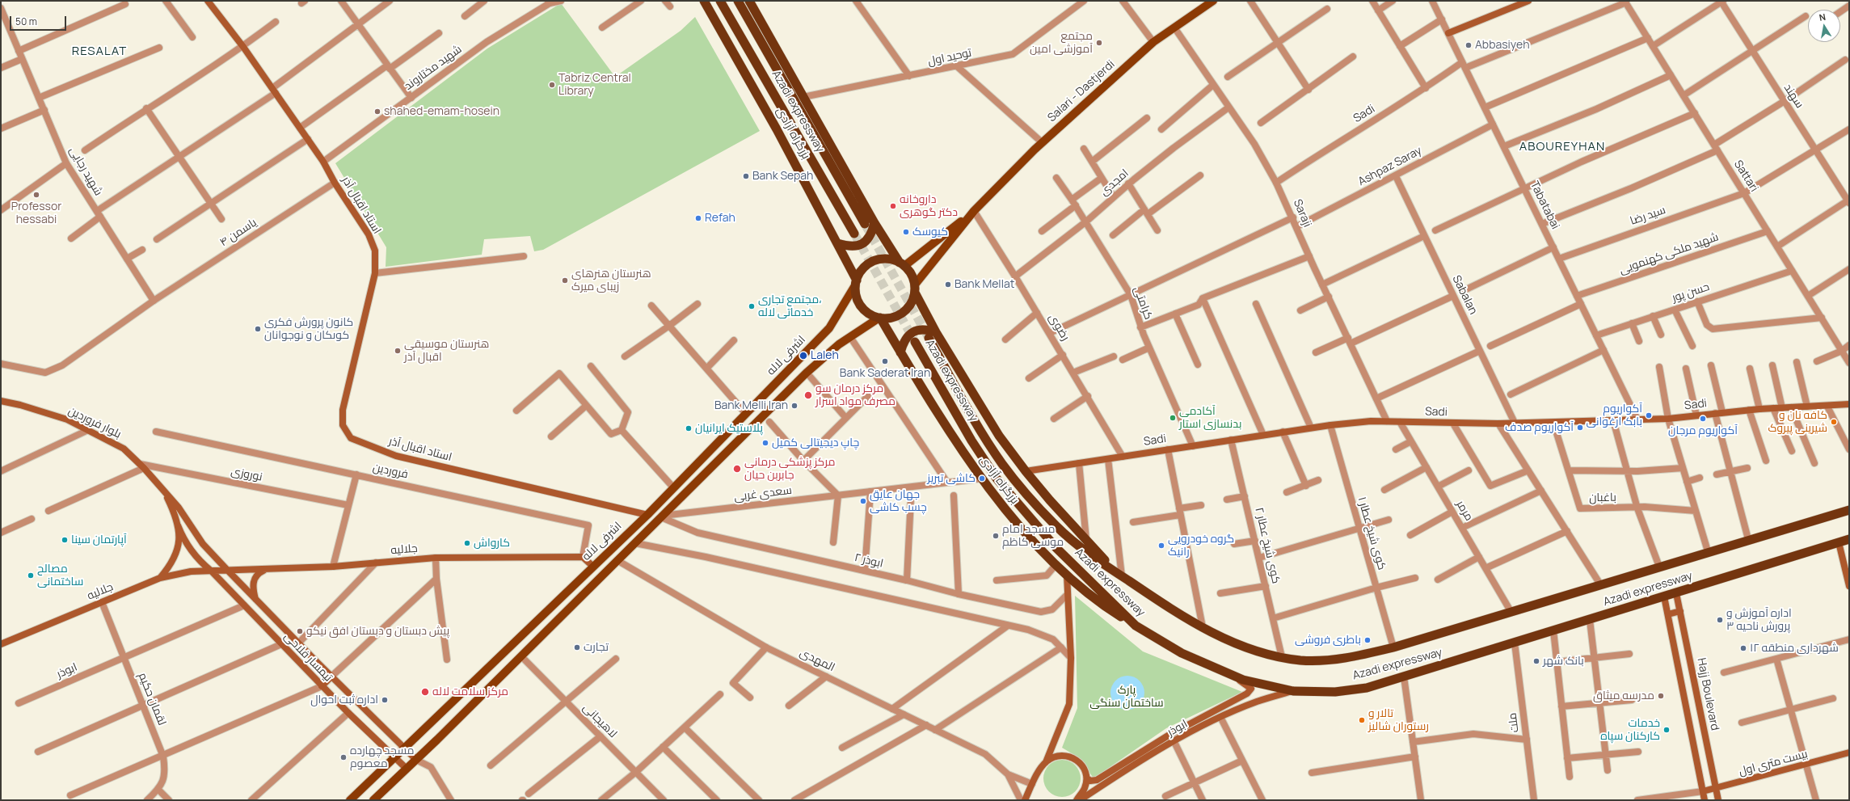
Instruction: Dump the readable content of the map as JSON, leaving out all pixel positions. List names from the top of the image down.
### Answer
{
  "streets": {
    "highway": ["Azadi expressway", "بزرگراه آزادی"],
    "main road": [
      "Salari - Dastjerdi",
      "Sadi",
      "استاد اقبال آذر",
      "اشرفی لاله",
      "بلوار فروردین",
      "جلالیه",
      "تیمسار فلاحی",
      "ابوذر",
      "Hajj Boulevard",
      "بیست متری اول"
    ],
    "street": [
      "توحید اول",
      "شهید مختاروند",
      "سهند",
      "Ashpaz Saray",
      "شهید رجایی",
      "Sattari",
      "امجدی",
      "Tabatabai",
      "Saraji",
      "سید رضا",
      "یاسمن ۴",
      "شهید ملکی کهنمویی",
      "حسن پور",
      "Sabalan",
      "کرامتی",
      "رضوی",
      "فروردین",
      "نوروزی",
      "سعدی غربی",
      "باغبان",
      "مرمر",
      "کوی شیخ عطار ۱",
      "کوی شیخ عطار ۲",
      "ابوذر ۲",
      "المهدی",
      "لقمان حکیم",
      "لاهیجانی",
      "ملت"
    ]
  },
  "crossings": [
    ["شهید مختاروند", "استاد اقبال آذر"],
    ["Salari - Dastjerdi", "بزرگراه آزادی"],
    ["Salari - Dastjerdi", "Saraji"],
    ["Salari - Dastjerdi", "رضوی"],
    ["Salari - Dastjerdi", "اشرفی لاله"],
    ["سهند", "سید رضا"],
    ["Azadi expressway", "بزرگراه آزادی"],
    ["Azadi expressway", "مرمر"],
    ["Azadi expressway", "کوی شیخ عطار ۱"],
    ["Azadi expressway", "کوی شیخ عطار ۲"],
    ["Azadi expressway", "ابوذر"],
    ["Azadi expressway", "Hajj Boulevard"],
    ["Azadi expressway", "ملت"],
    ["Sadi", "Sattari"],
    ["Sadi", "Tabatabai"],
    ["Sadi", "Saraji"],
    ["Sadi", "Sabalan"],
    ["Sadi", "کرامتی"],
    ["Sadi", "رضوی"],
    ["Sadi", "باغبان"],
    ["Sadi", "مرمر"],
    ["Sadi", "کوی شیخ عطار ۱"],
    ["Sadi", "کوی شیخ عطار ۲"],
    ["بزرگراه آزادی", "اشرفی لاله"],
    ["بزرگراه آزادی", "سعدی غربی"],
    ["Ashpaz Saray", "Tabatabai"],
    ["Ashpaz Saray", "Saraji"],
    ["Ashpaz Saray", "Sabalan"],
    ["شهید رجایی", "یاسمن ۴"],
    ["Sattari", "سید رضا"],
    ["Sattari", "شهید ملکی کهنمویی"],
    ["Sattari", "حسن پور"],
    ["امجدی", "Saraji"],
    ["امجدی", "کرامتی"],
    ["امجدی", "رضوی"],
    ["استاد اقبال آذر", "یاسمن ۴"],
    ["استاد اقبال آذر", "اشرفی لاله"],
    ["Tabatabai", "سید رضا"],
    ["Tabatabai", "شهید ملکی کهنمویی"],
    ["Tabatabai", "حسن پور"],
    ["اشرفی لاله", "تیمسار فلاحی"],
    ["بلوار فروردین", "نوروزی"],
    ["بلوار فروردین", "جلالیه"],
    ["بلوار فروردین", "تیمسار فلاحی"],
    ["فروردین", "جلالیه"],
    ["سعدی غربی", "ابوذر ۲"],
    ["جلالیه", "تیمسار فلاحی"],
    ["جلالیه", "لقمان حکیم"],
    ["تیمسار فلاحی", "ابوذر"],
    ["ابوذر", "لقمان حکیم"],
    ["Hajj Boulevard", "بیست متری اول"]
  ],
  "districts": ["RESALAT", "ABOUREYHAN"],
  "parks": ["پارک ساختمان سنگی"],
  "places": [
    "مجتمع آموزشی امین",
    "Abbasiyeh",
    "Tabriz Central Library",
    "shahed-emam-hosein",
    "Bank Sepah",
    "Professor hessabi",
    "داروخانه دکتر گوهری",
    "Refah",
    "کیوسک",
    "هنرستان هنرهای زیبای میرک",
    "Bank Mellat",
    "مجتمع تجاری، خدماتی لاله",
    "کانون پرورش فکرى کوىکان و نوجوانان",
    "هنرستان موسیقی اقبال آذر",
    "Laleh",
    "Bank Saderat Iran",
    "مرکز درمان سو مصرف مواد اسرار",
    "Bank Melli Iran",
    "آکواریوم بابک ارغوانی",
    "آکادمی بدنسازی استار",
    "آکواریوم مرجان",
    "کافه نان و شیرینی پیروک",
    "آکواریوم صدف",
    "پلاستیک ایرانیان",
    "چاپ دیجیتالی کمیل",
    "مرکز پزشکی درمانی جابربن حیان",
    "کاشی تبریز",
    "جهان عایق چسب کاشی",
    "مسجد امام موسی کاظم",
    "آپارتمان سینا",
    "کارواش",
    "گروه خودرویی رانیک",
    "مصالح ساختمانی",
    "اداره آموزش و پرورش ناحیه ۳",
    "پیش دبستان و دبستان افق نیکو",
    "باطری فروشی",
    "تجارت",
    "شهرداری منطقه ۱۲",
    "بانک شهر",
    "مرکز سلامت لاله",
    "مدرسه میثاق",
    "اداره ثبت احوال",
    "تالار و رستوران شالیز",
    "خدمات کارکنان سپاه",
    "مسجد چهارده معصوم"
  ],
  "scale_bar": "50 m",
  "north": "top"
}
